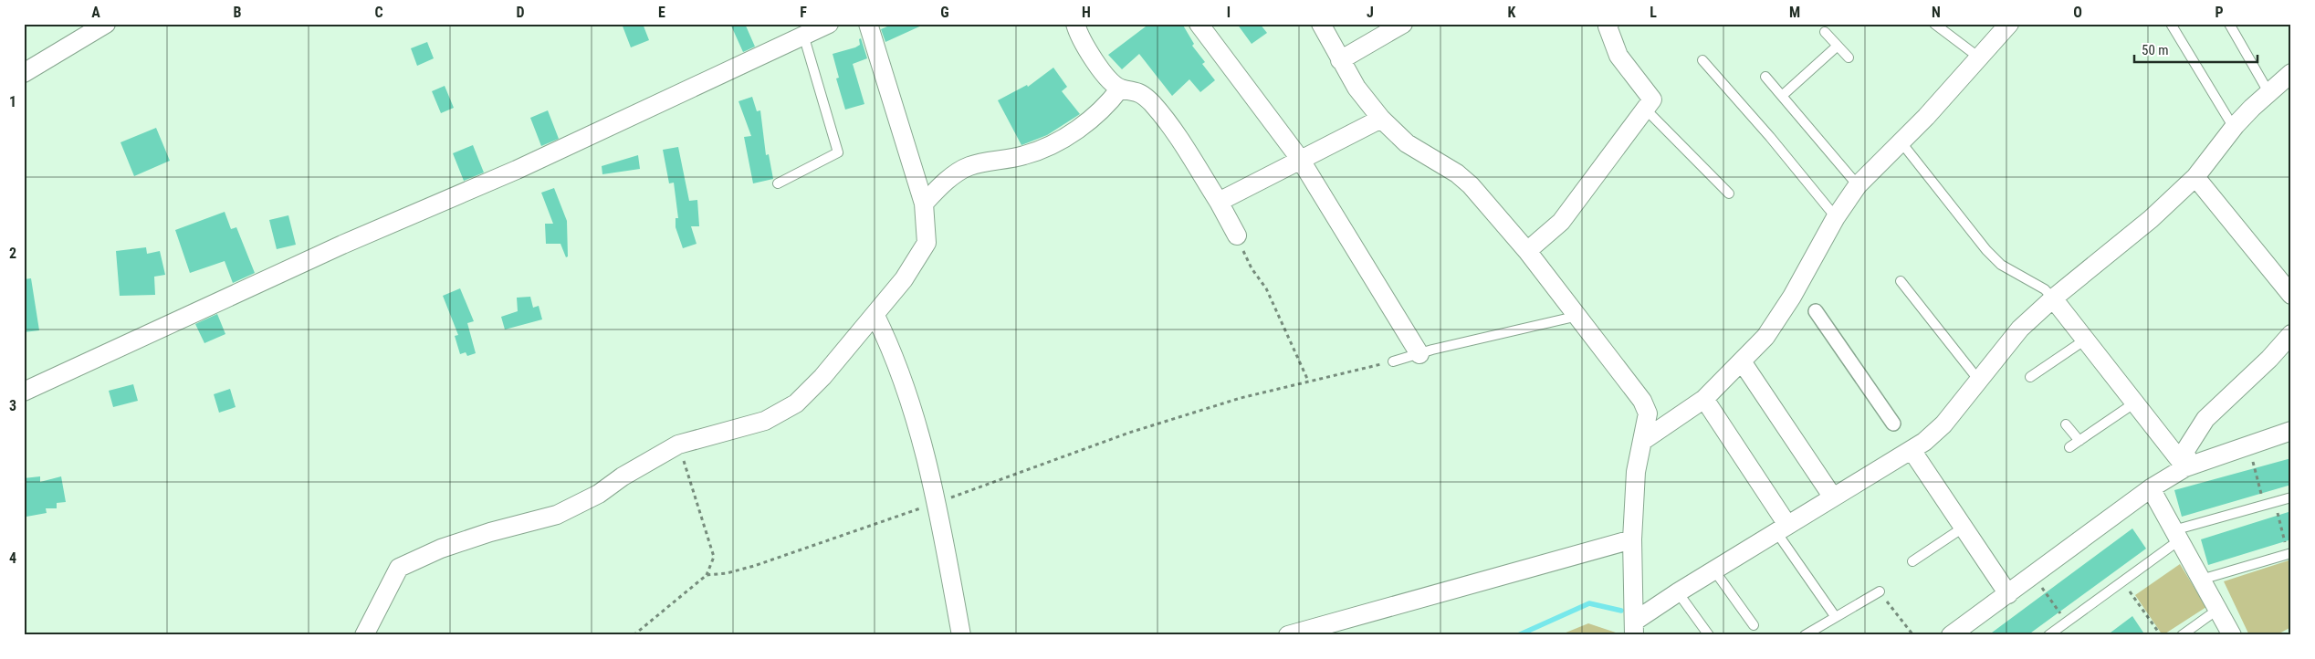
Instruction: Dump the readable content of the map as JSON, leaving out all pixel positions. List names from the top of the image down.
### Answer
{
  "scale_bar": "50 m",
  "grid": {
    "columns": [
      "A",
      "B",
      "C",
      "D",
      "E",
      "F",
      "G",
      "H",
      "I",
      "J",
      "K",
      "L",
      "M",
      "N",
      "O",
      "P"
    ],
    "rows": [
      "1",
      "2",
      "3",
      "4"
    ]
  }
}
